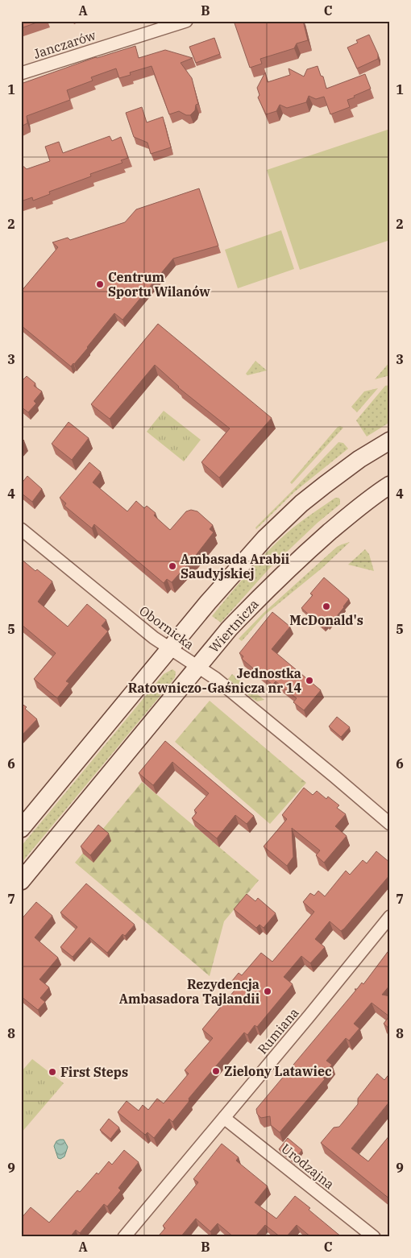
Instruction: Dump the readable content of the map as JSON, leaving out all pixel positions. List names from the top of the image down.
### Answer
{
  "streets": {
    "main road": ["Wiertnicza"],
    "street": [
      "Janczarów",
      "Obornicka",
      "Rumiana",
      "Urodzajna"
    ]
  },
  "crossings": [
    ["Wiertnicza", "Obornicka"],
    ["Rumiana", "Urodzajna"]
  ],
  "places": [
    "Centrum Sportu Wilanów",
    "Ambasada Arabii Saudyjskiej",
    "McDonald's",
    "Jednostka Ratowniczo-Gaśnicza nr 14",
    "Rezydencja Ambasadora Tajlandii",
    "Zielony Latawiec",
    "First Steps"
  ],
  "grid": {
    "columns": ["A", "B", "C"],
    "rows": [
      "1",
      "2",
      "3",
      "4",
      "5",
      "6",
      "7",
      "8",
      "9"
    ]
  }
}
